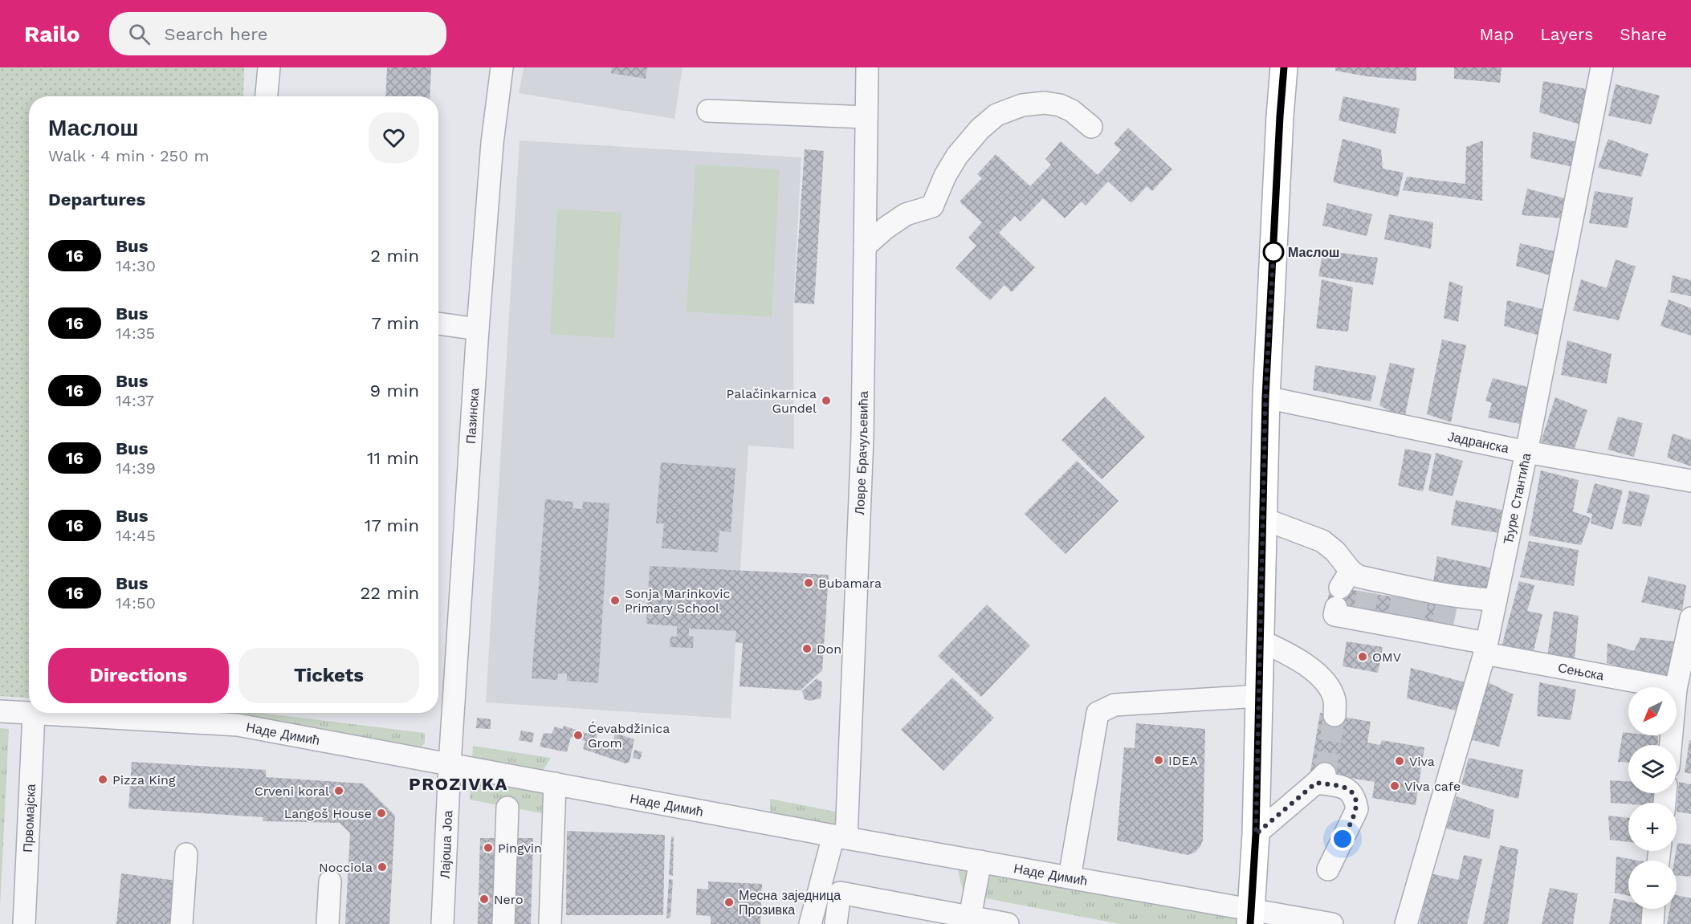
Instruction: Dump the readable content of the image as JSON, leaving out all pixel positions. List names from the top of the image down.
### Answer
{
  "streets": {
    "street": [
      "Пазинска",
      "Јадранска",
      "Ловре Брачуљевића",
      "Ђуре Стантића",
      "Сењска",
      "Наде Димић",
      "Првомајска",
      "Лајоша Јоа"
    ]
  },
  "crossings": [
    ["Пазинска", "Наде Димић"],
    ["Пазинска", "Лајоша Јоа"],
    ["Јадранска", "Ђуре Стантића"],
    ["Ловре Брачуљевића", "Наде Димић"],
    ["Ђуре Стантића", "Сењска"],
    ["Наде Димић", "Првомајска"],
    ["Наде Димић", "Лајоша Јоа"]
  ],
  "districts": ["PROZIVKA"],
  "places": [
    "Маслош",
    "Palačinkarnica Gundel",
    "Bubamara",
    "Sonja Marinkovic Primary School",
    "Don",
    "OMV",
    "Ćevabdžinica Grom",
    "IDEA",
    "Viva",
    "Pizza King",
    "Viva cafe",
    "Crveni koral",
    "Langoš House",
    "Pingvin",
    "Nocciola",
    "Nero",
    "Месна заједница Прозивка"
  ],
  "lines": ["bus line 16"],
  "north": "bottom left",
  "page": {
    "header": "Railo",
    "search": "Search here",
    "nav": ["Map", "Layers", "Share"],
    "heading": [
      ["Маслош", "Walk · 4 min · 250 m"],
      "Departures"
    ],
    "list": [
      {
        "mark": "16",
        "name": "Bus",
        "note": "14:30",
        "value": "2 min"
      },
      {
        "mark": "16",
        "name": "Bus",
        "note": "14:35",
        "value": "7 min"
      },
      {
        "mark": "16",
        "name": "Bus",
        "note": "14:37",
        "value": "9 min"
      },
      {
        "mark": "16",
        "name": "Bus",
        "note": "14:39",
        "value": "11 min"
      },
      {
        "mark": "16",
        "name": "Bus",
        "note": "14:45",
        "value": "17 min"
      },
      {
        "mark": "16",
        "name": "Bus",
        "note": "14:50",
        "value": "22 min"
      }
    ],
    "buttons": ["Directions", "Tickets"],
    "map_buttons": ["+", "−"]
  }
}
